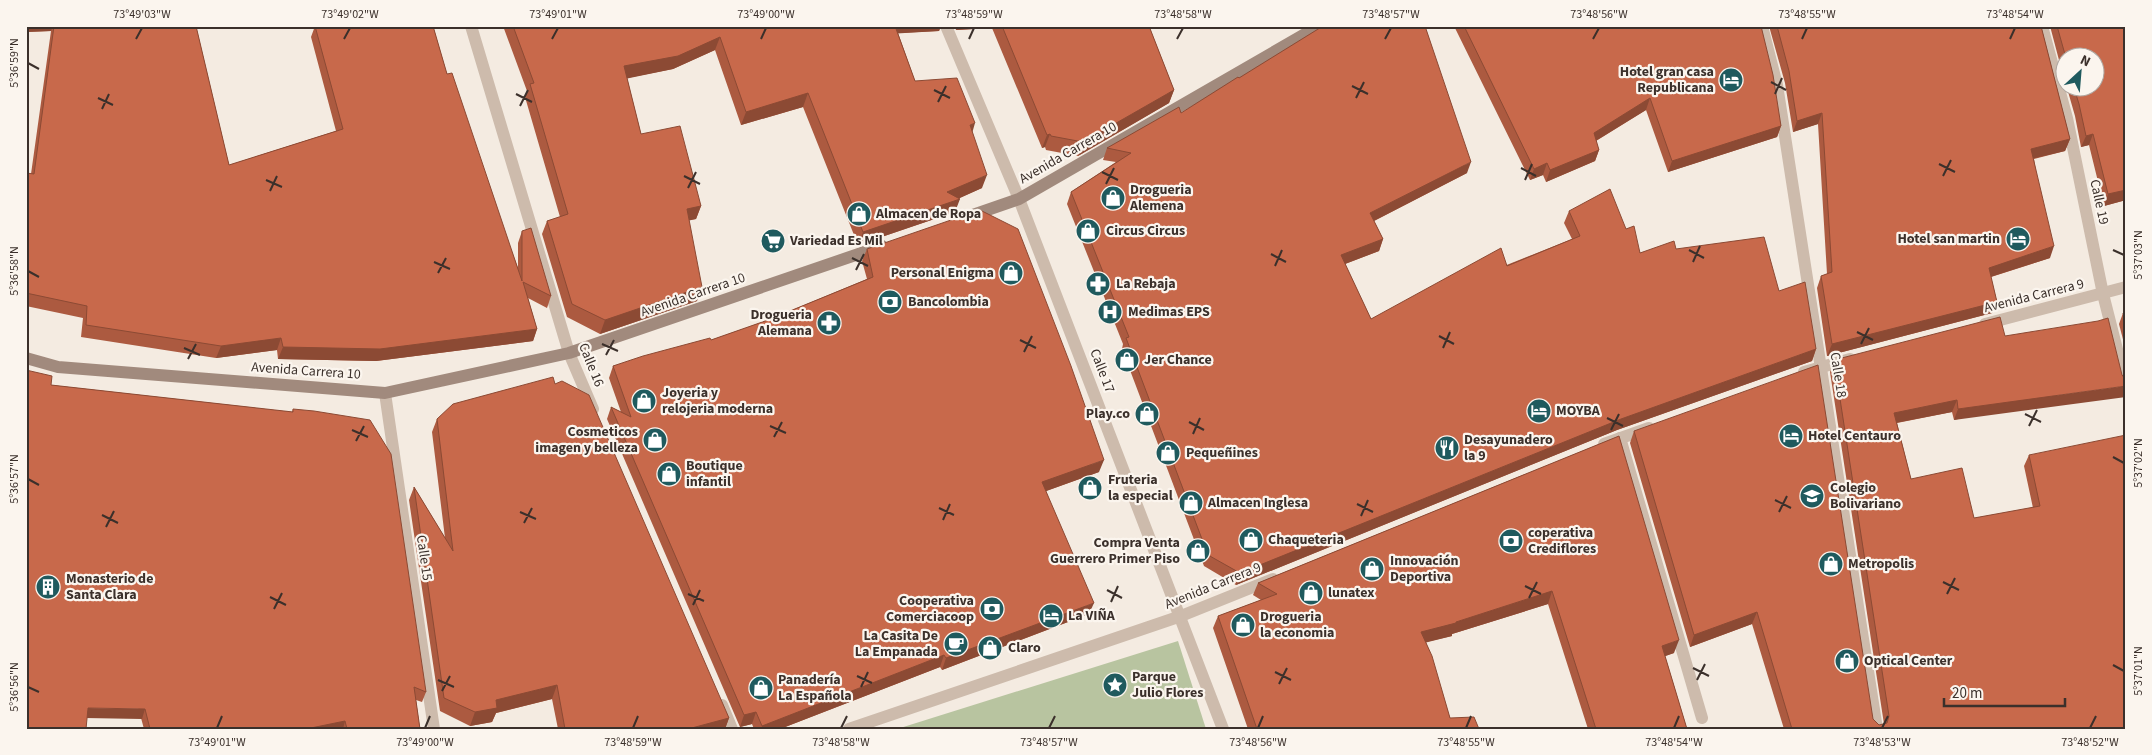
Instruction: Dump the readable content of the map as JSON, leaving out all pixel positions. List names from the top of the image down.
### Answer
{
  "streets": {
    "main road": ["Avenida Carrera 10"],
    "street": [
      "Calle 19",
      "Avenida Carrera 9",
      "Calle 16",
      "Calle 17",
      "Calle 18",
      "Calle 15"
    ]
  },
  "crossings": [
    ["Avenida Carrera 10", "Calle 16"],
    ["Avenida Carrera 10", "Calle 17"],
    ["Avenida Carrera 10", "Calle 15"],
    ["Calle 19", "Avenida Carrera 9"],
    ["Avenida Carrera 9", "Calle 17"]
  ],
  "places": {
    "hotel": [
      "Hotel gran casa Republicana",
      "Hotel san martin",
      "MOYBA",
      "Hotel Centauro",
      "La VIÑA"
    ],
    "shop": [
      "Drogueria Alemena",
      "Almacen de Ropa",
      "Circus Circus",
      "Personal Enigma",
      "Jer Chance",
      "Joyeria y relojeria moderna",
      "Play.co",
      "Cosmeticos imagen y belleza",
      "Pequeñines",
      "Boutique infantil",
      "Fruteria la especial",
      "Almacen Inglesa",
      "Chaqueteria",
      "Compra Venta Guerrero Primer Piso",
      "Metropolis",
      "Innovación Deportiva",
      "lunatex",
      "Drogueria la economia",
      "Claro",
      "Optical Center",
      "Panadería La Española"
    ],
    "supermarket": ["Variedad Es Mil"],
    "pharmacy": ["La Rebaja", "Drogueria Alemana"],
    "bank": ["Bancolombia", "coperativa Crediflores", "Cooperativa Comerciacoop"],
    "hospital": ["Medimas EPS"],
    "restaurant": ["Desayunadero la 9"],
    "school or university": ["Colegio Bolivariano"],
    "building": ["Monasterio de Santa Clara"],
    "cafe": ["La Casita De La Empanada"],
    "place": ["Parque Julio Flores"]
  },
  "scale_bar": "20 m",
  "north": "top right",
  "coordinates": [
    "73°49'03\"W",
    "73°49'02\"W",
    "73°49'01\"W",
    "73°49'00\"W",
    "73°48'59\"W",
    "73°48'58\"W",
    "73°48'57\"W",
    "73°48'56\"W",
    "73°48'55\"W",
    "73°48'54\"W",
    "5°36'59\"N",
    "5°37'03\"N",
    "5°36'58\"N",
    "5°37'02\"N",
    "5°36'57\"N",
    "5°37'01\"N",
    "5°36'56\"N",
    "73°48'53\"W",
    "73°48'52\"W"
  ]
}
